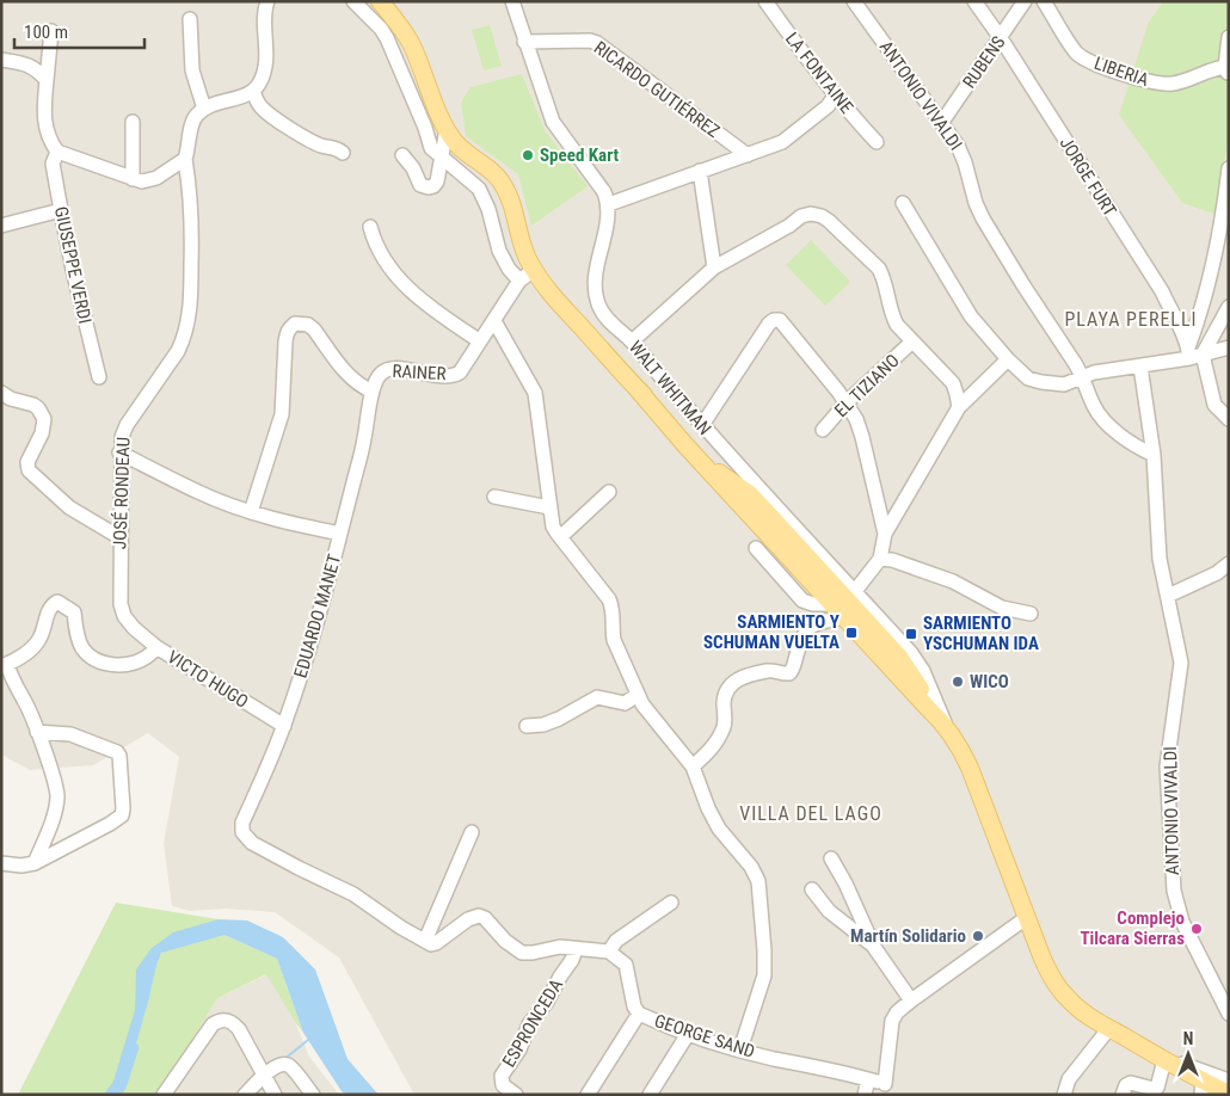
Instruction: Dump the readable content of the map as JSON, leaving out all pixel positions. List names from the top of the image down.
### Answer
{
  "streets": {
    "street": [
      "RUBENS",
      "LIBERIA",
      "LA FONTAINE",
      "RICARDO GUTIÉRREZ",
      "ANTONIO VIVALDI",
      "JORGE FURT",
      "GIUSEPPE VERDI",
      "RAINER",
      "EL TIZIANO",
      "WALT WHITMAN",
      "JOSÉ RONDEAU",
      "EDUARDO MANET",
      "VICTO HUGO",
      "ESPRONCEDA",
      "GEORGE SAND"
    ]
  },
  "crossings": [
    ["RUBENS", "ANTONIO VIVALDI"],
    ["RUBENS", "JORGE FURT"],
    ["RAINER", "EDUARDO MANET"],
    ["JOSÉ RONDEAU", "VICTO HUGO"],
    ["EDUARDO MANET", "VICTO HUGO"]
  ],
  "districts": ["PLAYA PERELLI", "VILLA DEL LAGO"],
  "places": {
    "other": [
      "Speed Kart",
      "WICO",
      "Complejo Tilcara Sierras",
      "Martín Solidario"
    ],
    "transit": ["SARMIENTO Y SCHUMAN VUELTA", "SARMIENTO YSCHUMAN IDA"]
  },
  "scale_bar": "100 m",
  "north": "top"
}
